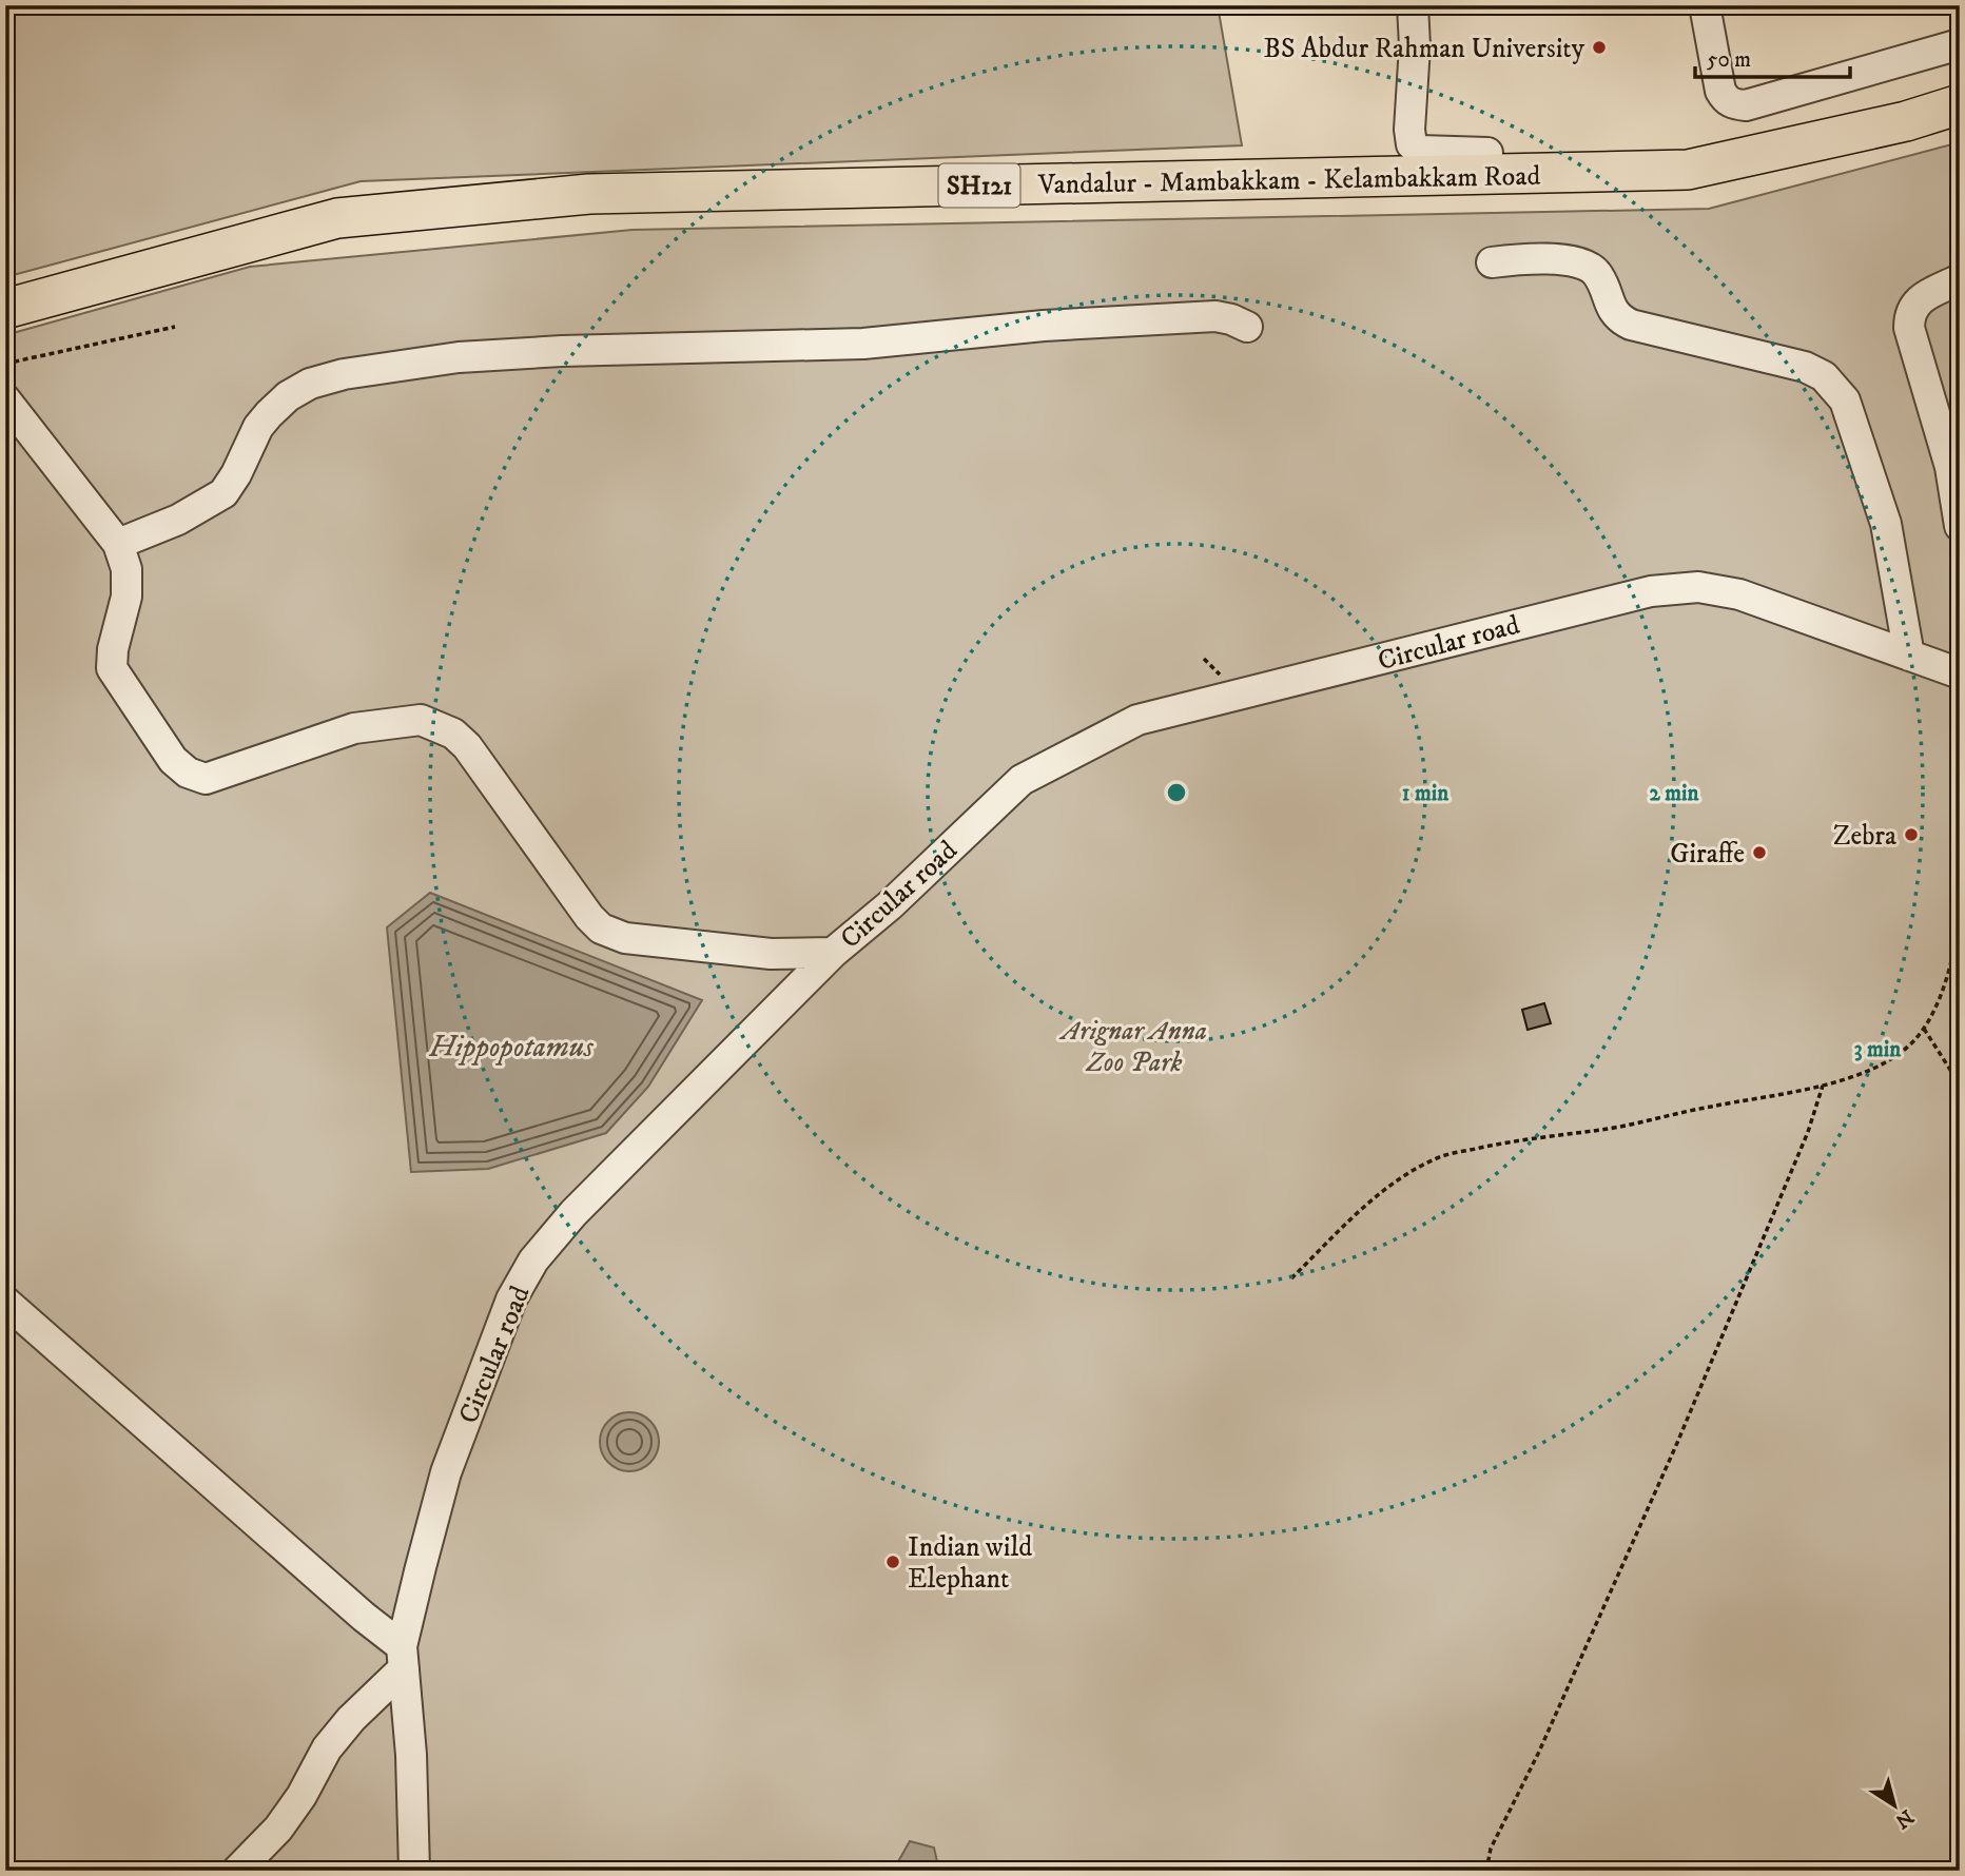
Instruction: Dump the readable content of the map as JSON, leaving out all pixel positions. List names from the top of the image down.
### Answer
{
  "streets": {
    "main road": ["Vandalur - Mambakkam - Kelambakkam Road", "SH121"],
    "street": ["Circular road"]
  },
  "water": ["Hippopotamus"],
  "parks": ["Arignar Anna Zoo Park"],
  "places": [
    "BS Abdur Rahman University",
    "Zebra",
    "Giraffe",
    "Indian wild Elephant"
  ],
  "scale_bar": "50 m",
  "north": "bottom right",
  "rings": ["1 min", "2 min", "3 min"]
}
